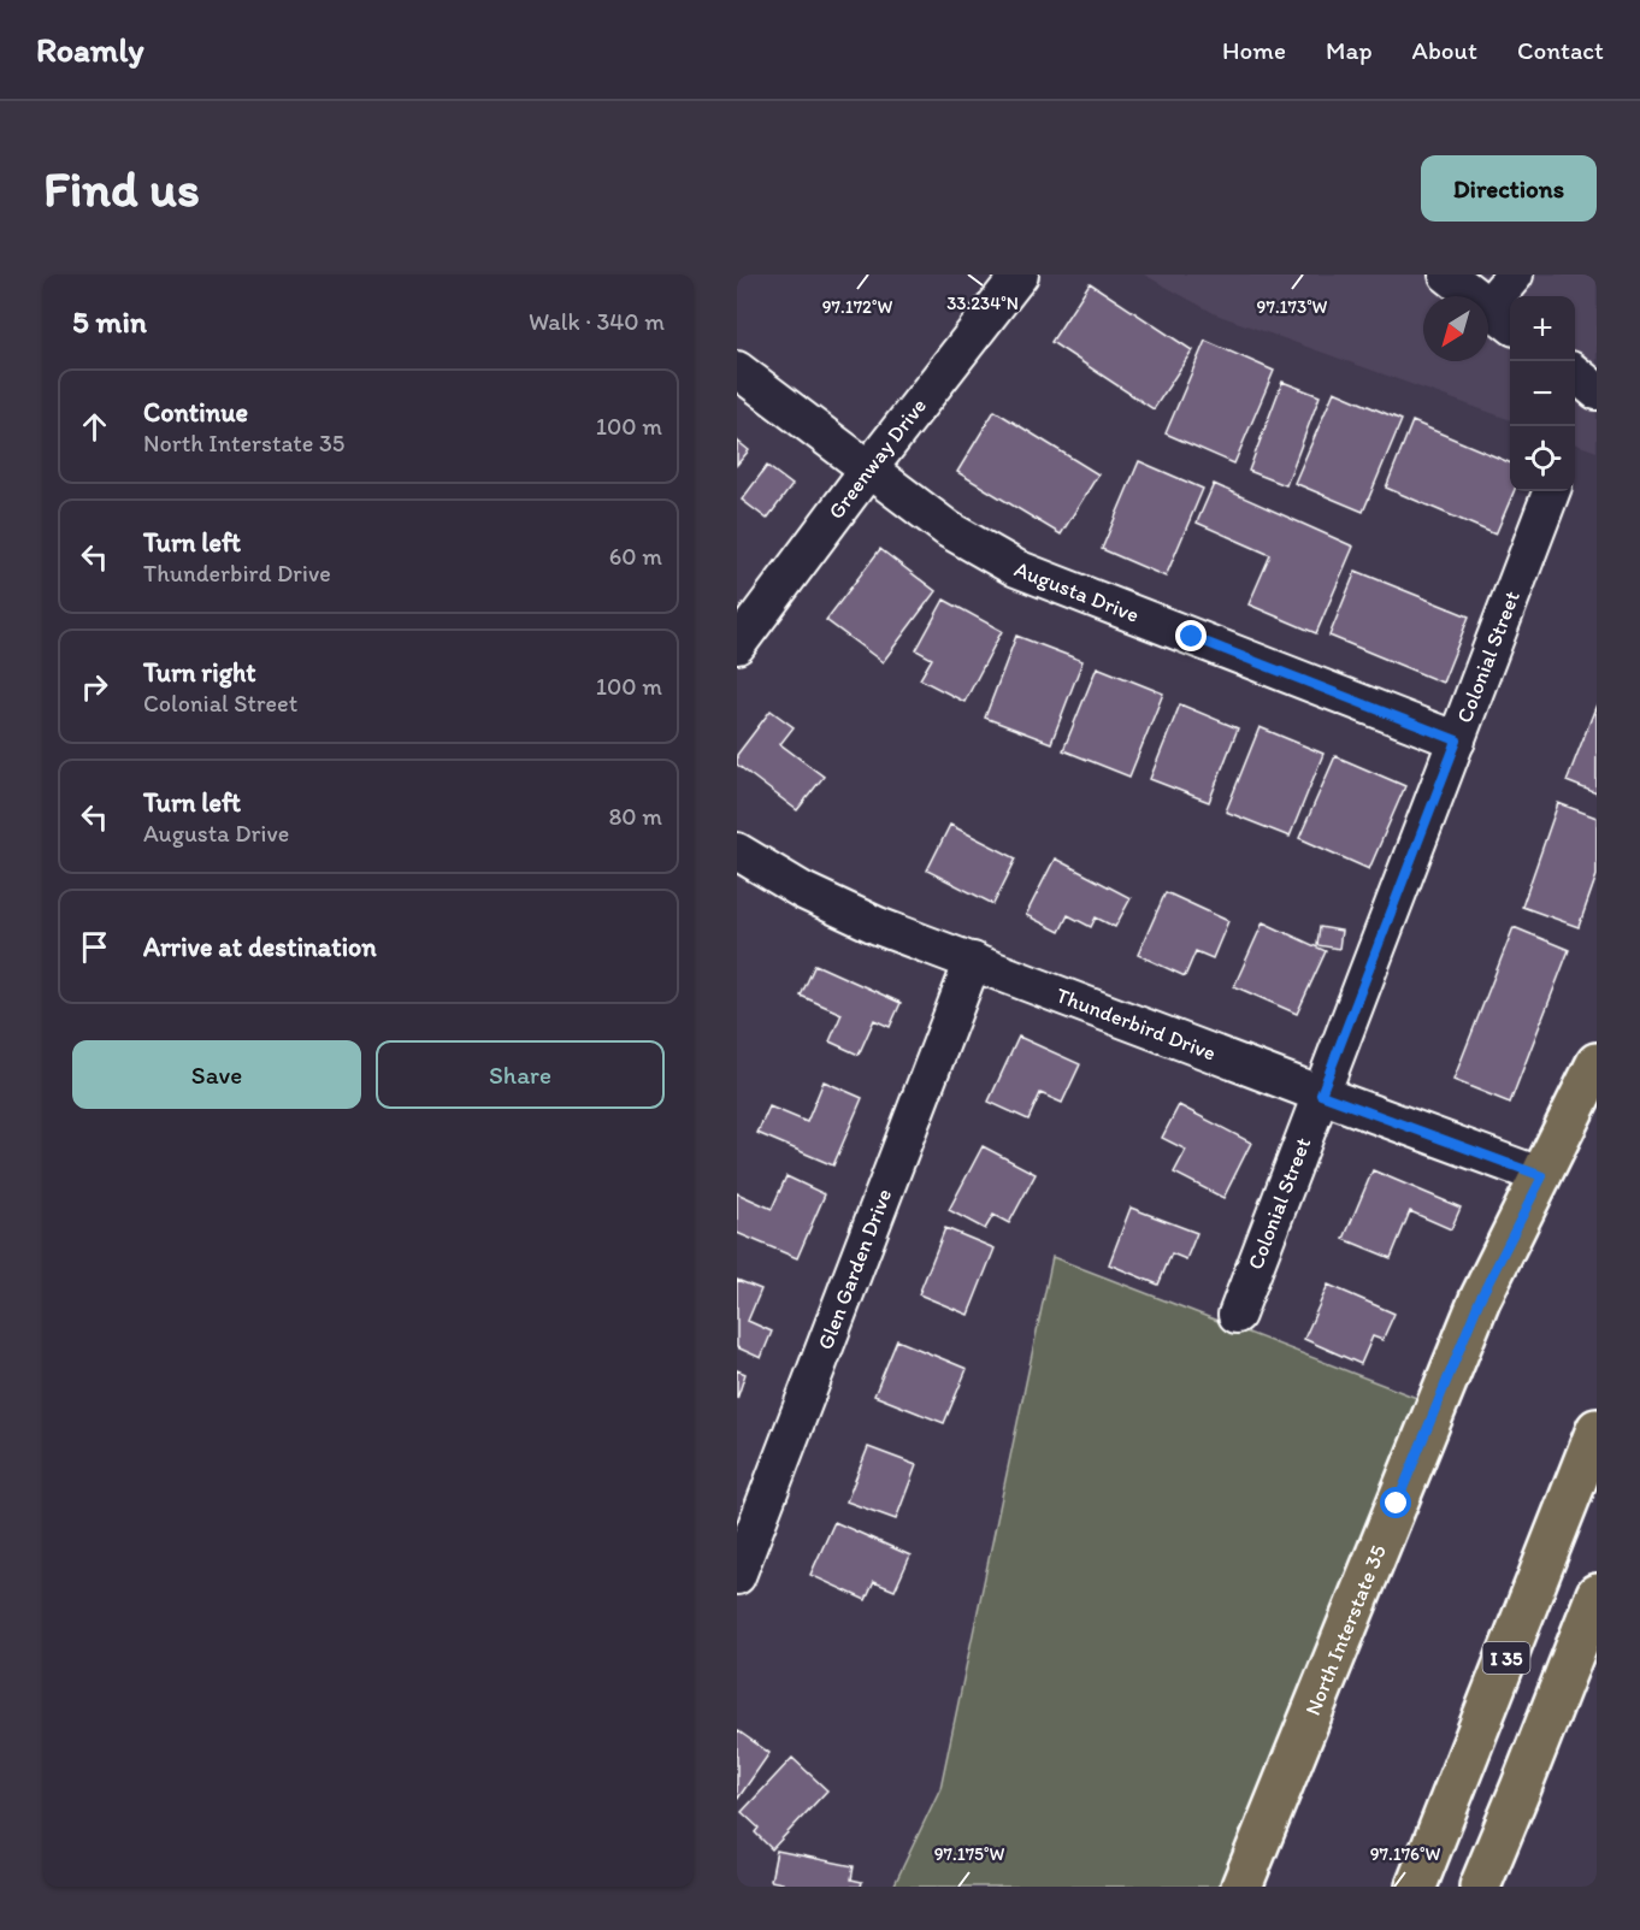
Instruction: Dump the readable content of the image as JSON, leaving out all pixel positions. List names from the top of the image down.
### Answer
{
  "streets": {
    "main road": ["North Interstate 35", "I 35"],
    "street": [
      "Greenway Drive",
      "Augusta Drive",
      "Colonial Street",
      "Thunderbird Drive",
      "Glen Garden Drive"
    ]
  },
  "crossings": [
    ["Greenway Drive", "Augusta Drive"],
    ["Augusta Drive", "Colonial Street"],
    ["Colonial Street", "Thunderbird Drive"],
    ["Thunderbird Drive", "Glen Garden Drive"],
    ["Thunderbird Drive", "North Interstate 35"]
  ],
  "north": "bottom left",
  "page": {
    "header": "Roamly",
    "nav": [
      "Home",
      "Map",
      "About",
      "Contact"
    ],
    "buttons": [
      "Directions",
      ["Save", "Share"]
    ],
    "title": "Find us",
    "heading": ["5 min", "Walk · 340 m"],
    "map_buttons": ["+", "−"],
    "list": [
      ["Continue", "North Interstate 35", "100 m"],
      ["Turn left", "Thunderbird Drive", "60 m"],
      ["Turn right", "Colonial Street", "100 m"],
      ["Turn left", "Augusta Drive", "80 m"],
      "Arrive at destination"
    ]
  },
  "coordinates": [
    "33.234°N",
    "97.172°W",
    "97.173°W",
    "97.175°W",
    "97.176°W"
  ]
}
